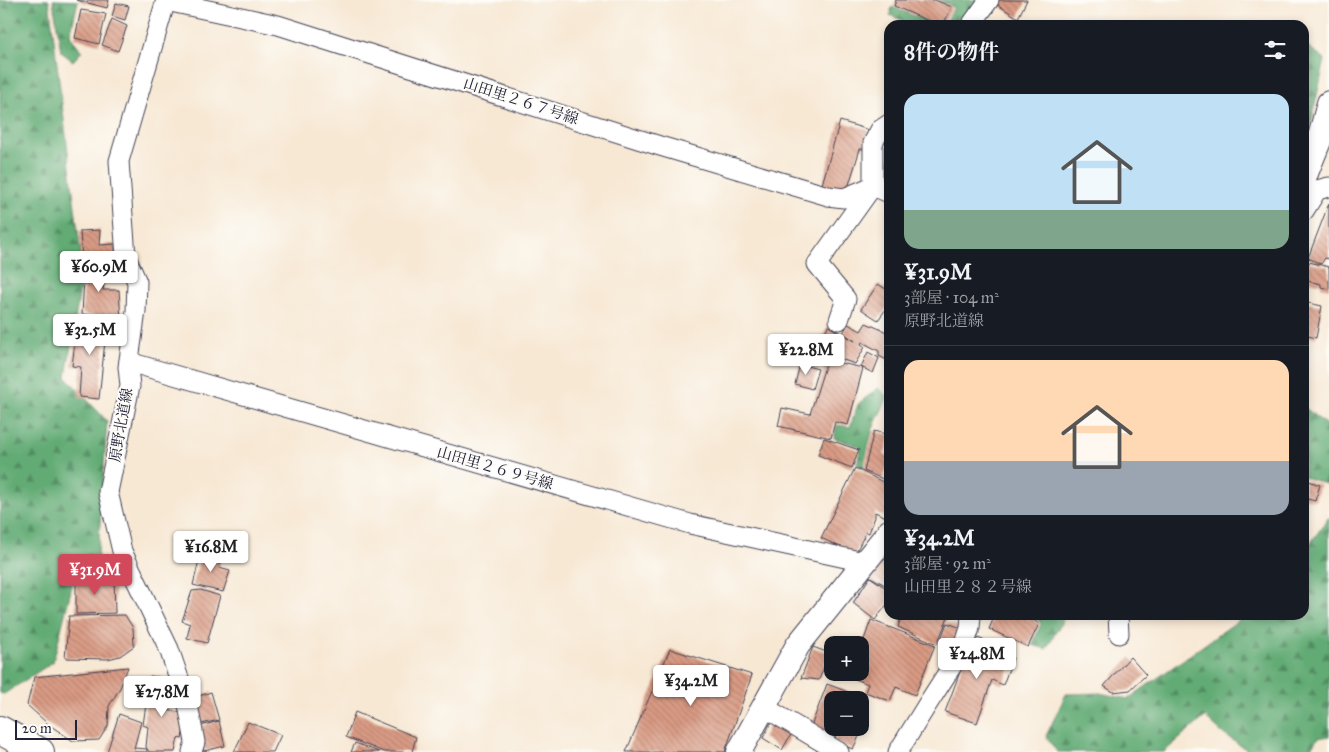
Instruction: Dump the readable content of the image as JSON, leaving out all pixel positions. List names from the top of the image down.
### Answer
{
  "streets": {
    "street": ["山田里２６７号線", "原野北道線", "山田里２６９号線"]
  },
  "crossings": [
    ["山田里２６７号線", "原野北道線"],
    ["原野北道線", "山田里２６９号線"]
  ],
  "scale_bar": "20 m",
  "page": {
    "heading": "8件の物件",
    "list": [
      {
        "name": "¥31.9M",
        "note": "3部屋 · 104 m² · 原野北道線"
      },
      {
        "name": "¥34.2M",
        "note": "3部屋 · 92 m² · 山田里２８２号線"
      }
    ],
    "price": [
      "¥60.9M",
      "¥32.5M",
      "¥22.8M",
      "¥16.8M",
      "¥31.9M",
      "¥24.8M",
      "¥34.2M",
      "¥27.8M"
    ],
    "map_buttons": ["+", "−"],
    "scale": "20 m"
  }
}
